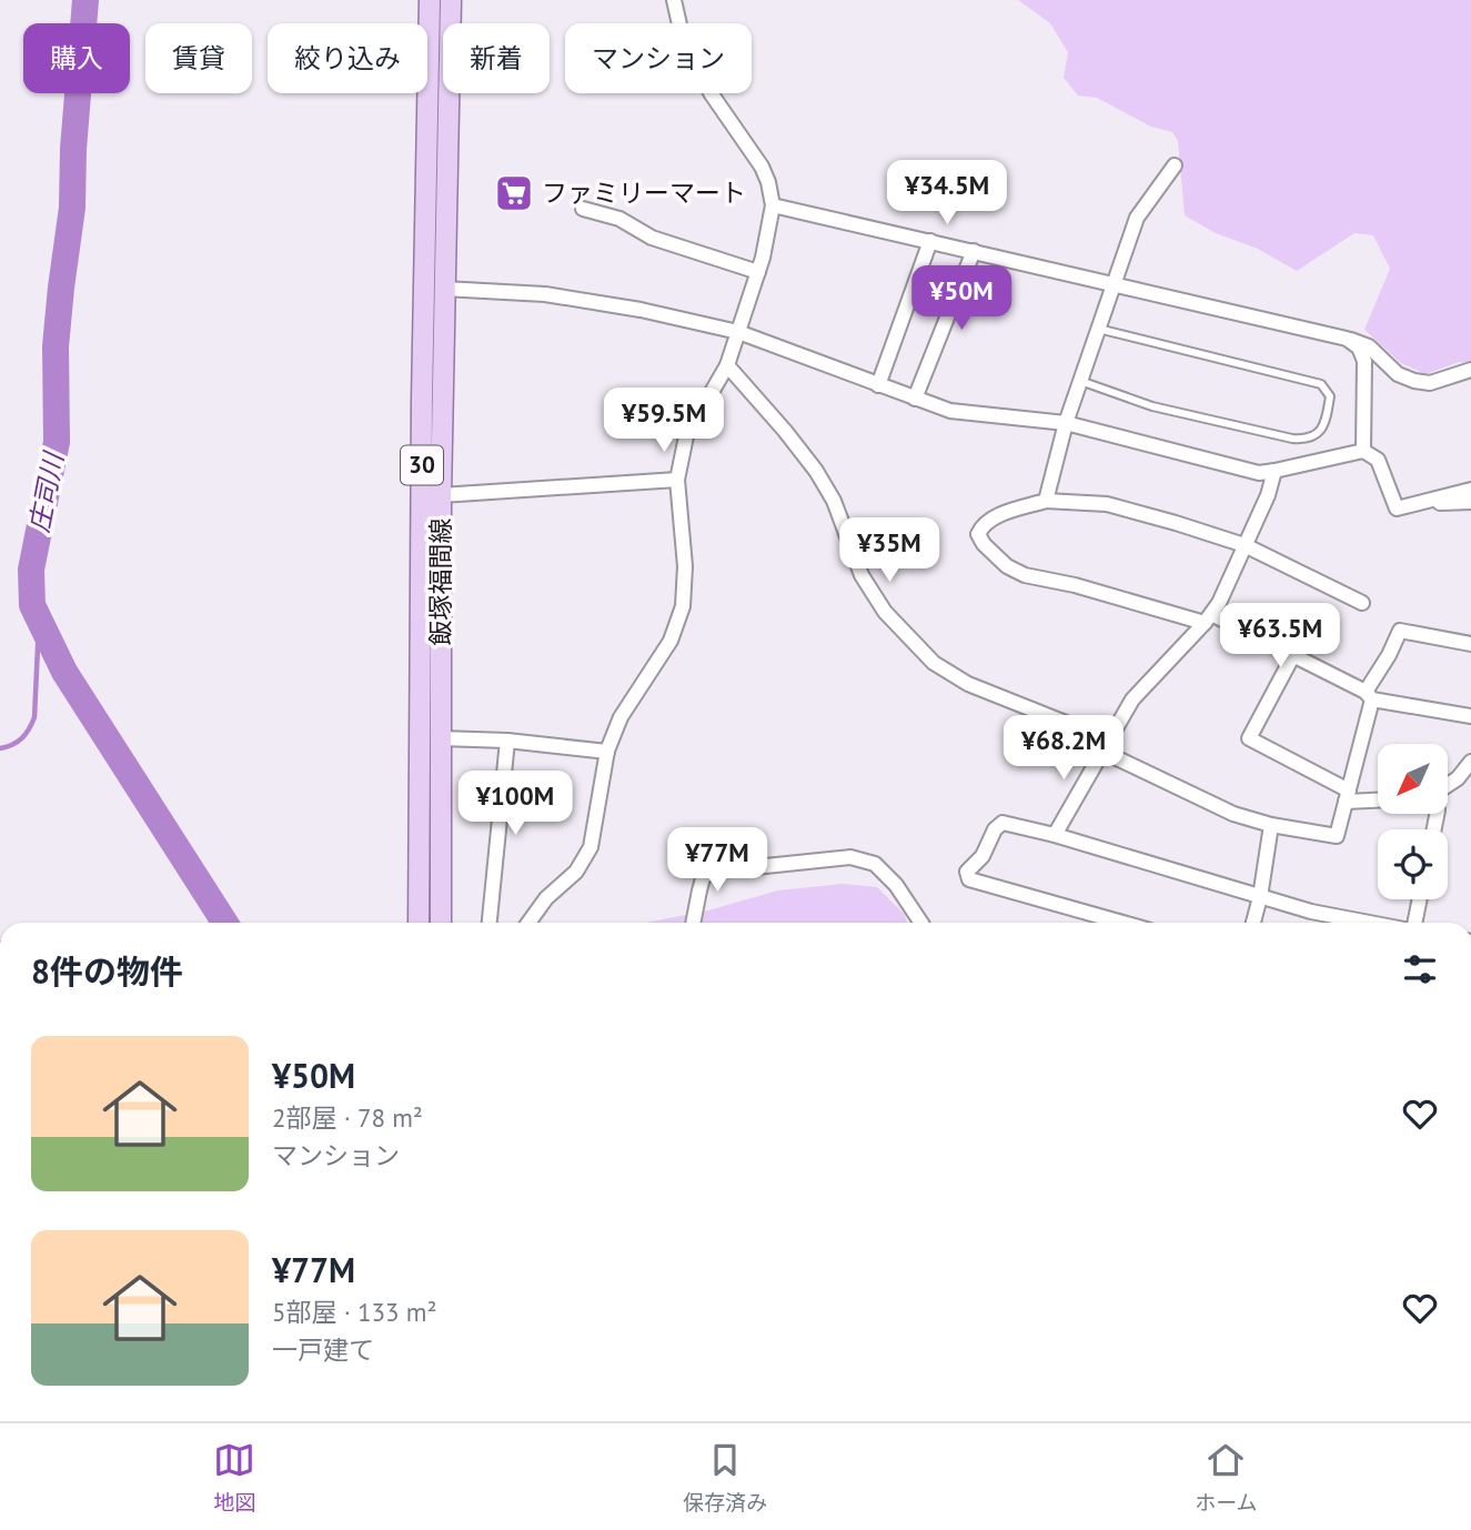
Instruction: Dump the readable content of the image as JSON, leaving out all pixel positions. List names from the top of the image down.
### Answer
{
  "streets": {
    "main road": ["30", "飯塚福間線"]
  },
  "water": ["庄司川"],
  "places": {
    "supermarket": ["ファミリーマート"]
  },
  "north": "bottom left",
  "page": {
    "chip": [
      "購入",
      "賃貸",
      "絞り込み",
      "新着",
      "マンション"
    ],
    "price": [
      "¥34.5M",
      "¥50M",
      "¥59.5M",
      "¥35M",
      "¥63.5M",
      "¥68.2M",
      "¥100M",
      "¥77M"
    ],
    "heading": "8件の物件",
    "list": [
      {
        "name": "¥50M",
        "note": "2部屋 · 78 m² · マンション"
      },
      {
        "name": "¥77M",
        "note": "5部屋 · 133 m² · 一戸建て"
      }
    ],
    "tabs": ["地図", "保存済み", "ホーム"]
  }
}
